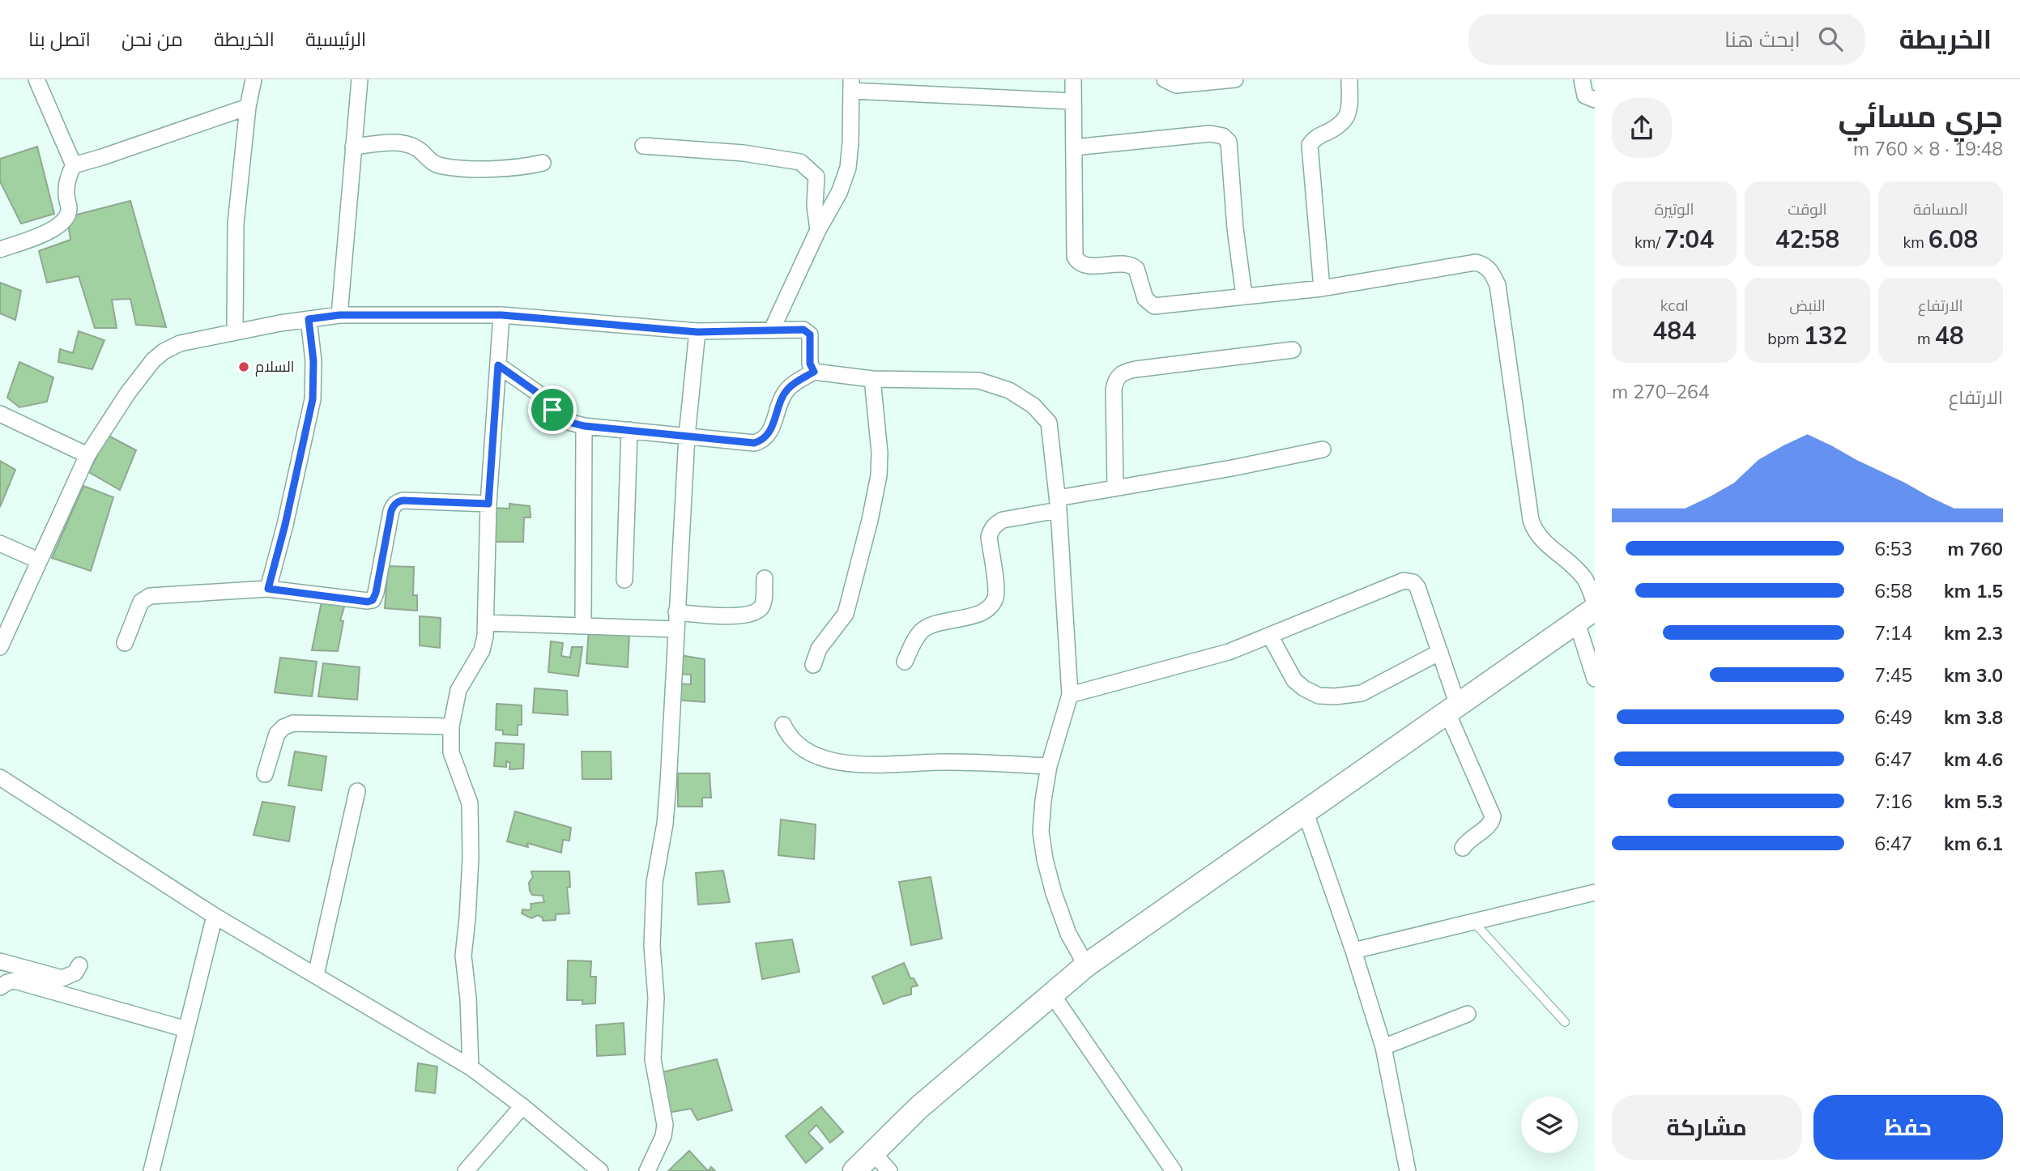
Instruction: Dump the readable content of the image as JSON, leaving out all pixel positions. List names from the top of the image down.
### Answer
{
  "places": ["السلام"],
  "page": {
    "header": "الخريطة",
    "search": "ابحث هنا",
    "nav": [
      "الرئيسية",
      "الخريطة",
      "من نحن",
      "اتصل بنا"
    ],
    "heading": ["جري مسائي", "19:48 · 8 × 760 m"],
    "stats": [
      ["المسافة", "6.08 km"],
      ["الوقت", "42:58"],
      ["الوتيرة", "7:04 /km"],
      ["الارتفاع", "48 m"],
      ["النبض", "132 bpm"],
      ["kcal", "484"]
    ],
    "chart": ["الارتفاع", "264–270 m"],
    "list": [
      {
        "name": "760 m",
        "note": "6:53"
      },
      {
        "name": "1.5 km",
        "note": "6:58"
      },
      {
        "name": "2.3 km",
        "note": "7:14"
      },
      {
        "name": "3.0 km",
        "note": "7:45"
      },
      {
        "name": "3.8 km",
        "note": "6:49"
      },
      {
        "name": "4.6 km",
        "note": "6:47"
      },
      {
        "name": "5.3 km",
        "note": "7:16"
      },
      {
        "name": "6.1 km",
        "note": "6:47"
      }
    ],
    "buttons": ["حفظ", "مشاركة"]
  }
}
